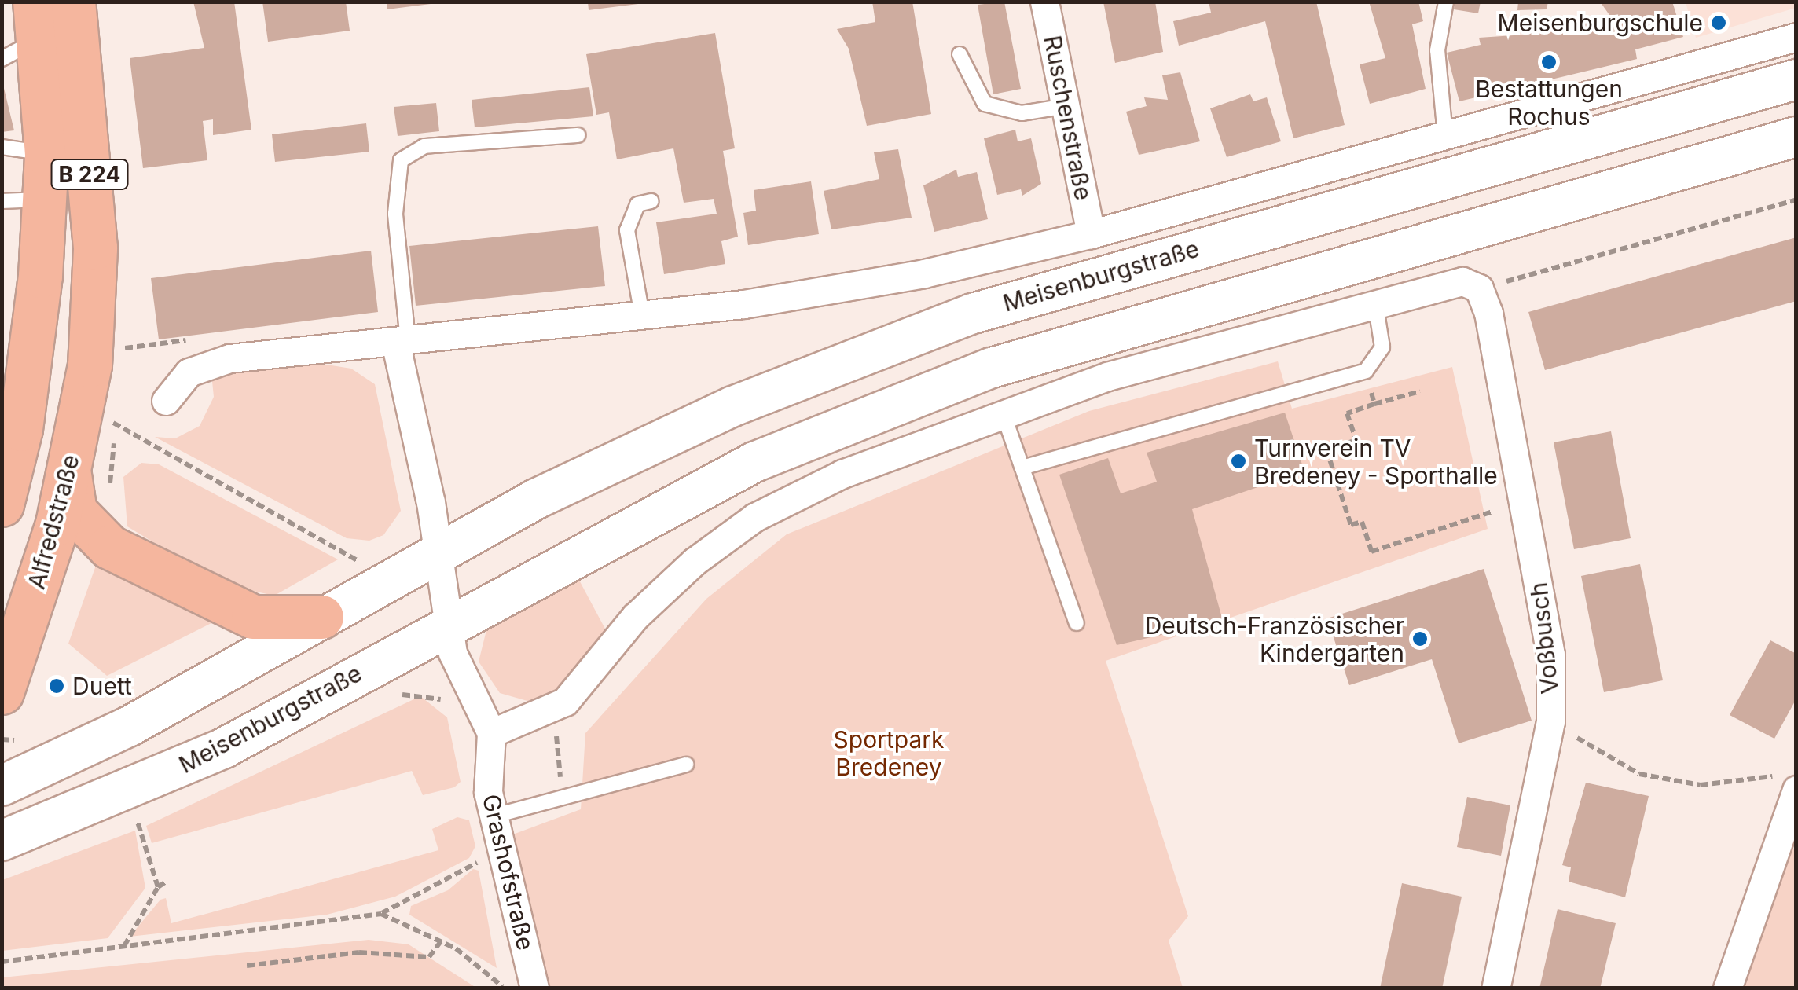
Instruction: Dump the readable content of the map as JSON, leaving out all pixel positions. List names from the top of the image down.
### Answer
{
  "streets": {
    "main road": ["B 224", "Meisenburgstraße", "Alfredstraße"],
    "street": ["Ruschenstraße", "Voßbusch", "Grashofstraße"]
  },
  "crossings": [
    ["Ruschenstraße", "Meisenburgstraße"],
    ["Meisenburgstraße", "Grashofstraße"]
  ],
  "parks": ["Sportpark Bredeney"],
  "places": [
    "Meisenburgschule",
    "Bestattungen Rochus",
    "Turnverein TV Bredeney - Sporthalle",
    "Deutsch-Französischer Kindergarten",
    "Duett"
  ]
}
